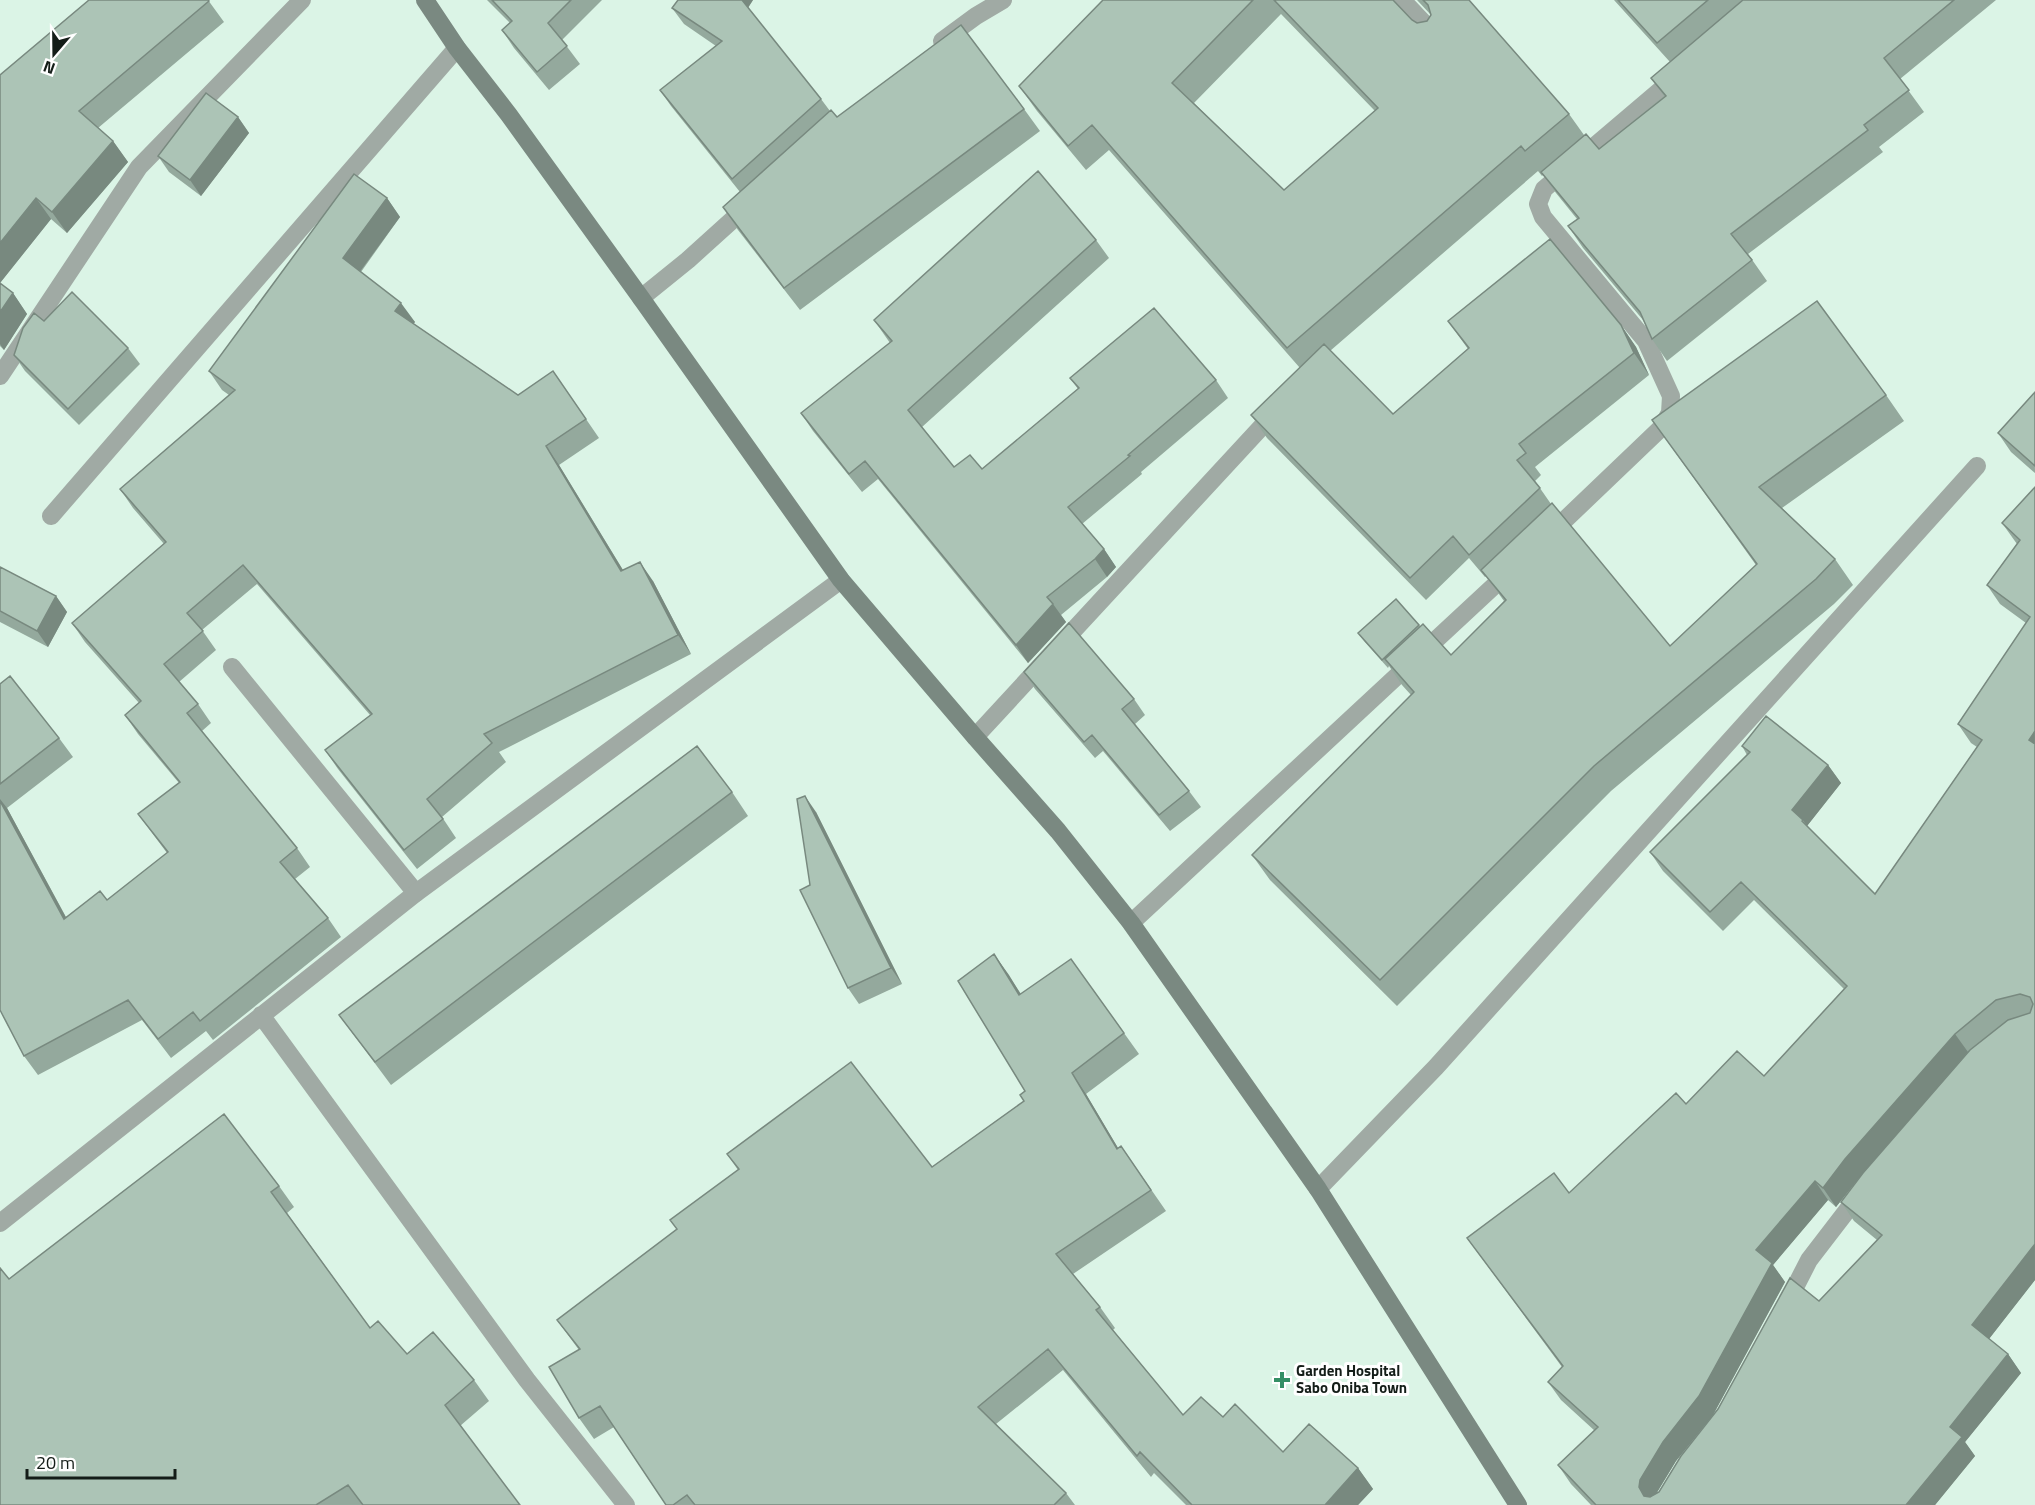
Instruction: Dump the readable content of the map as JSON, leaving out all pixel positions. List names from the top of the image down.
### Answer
{
  "places": {
    "health": ["Garden Hospital Sabo Oniba Town"]
  },
  "scale_bar": "20 m",
  "north": "bottom"
}
